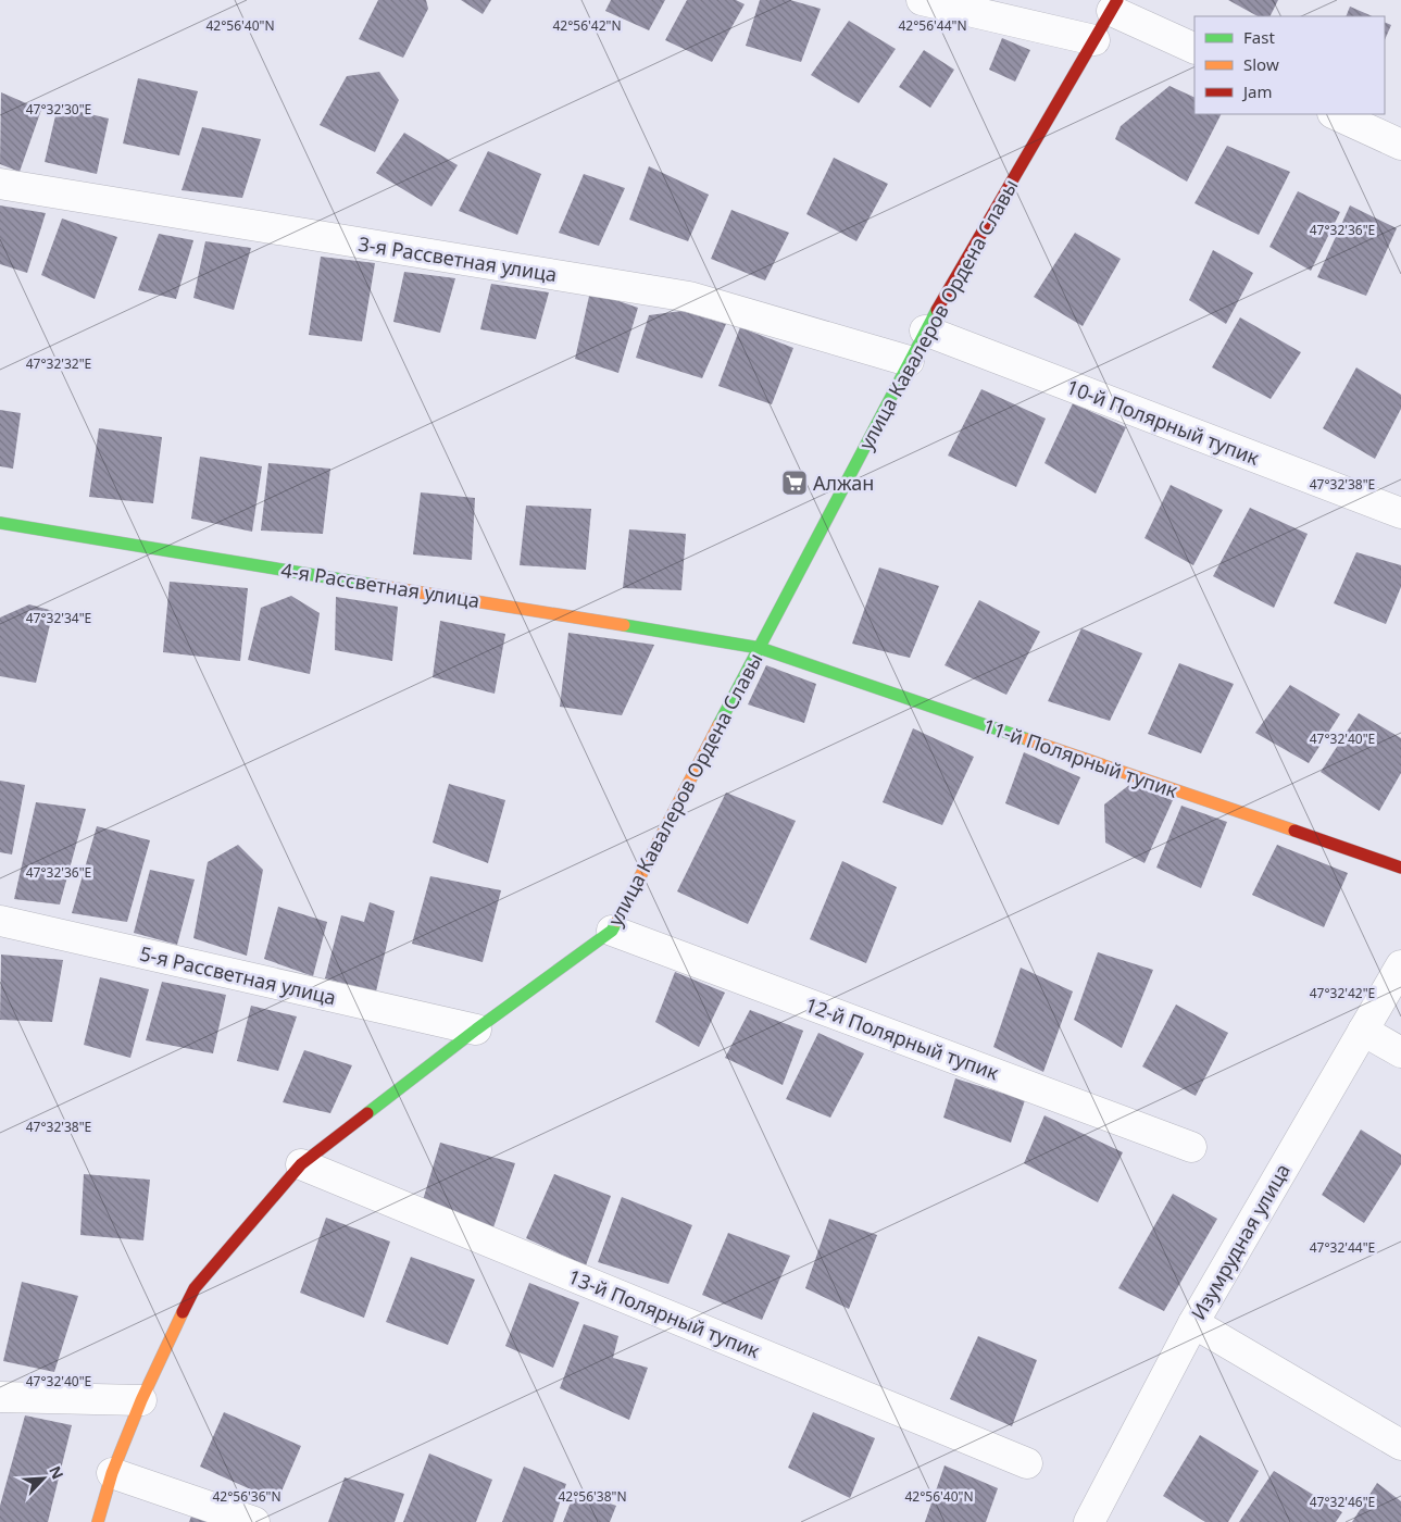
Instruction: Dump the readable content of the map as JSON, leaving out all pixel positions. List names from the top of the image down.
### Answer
{
  "streets": {
    "street": [
      "3-я Рассветная улица",
      "улица Кавалеров Ордена Славы",
      "10-й Полярный тупик",
      "4-я Рассветная улица",
      "11-й Полярный тупик",
      "5-я Рассветная улица",
      "12-й Полярный тупик",
      "Изумрудная улица",
      "13-й Полярный тупик"
    ]
  },
  "crossings": [
    ["3-я Рассветная улица", "улица Кавалеров Ордена Славы"],
    ["улица Кавалеров Ордена Славы", "10-й Полярный тупик"],
    ["улица Кавалеров Ордена Славы", "4-я Рассветная улица"],
    ["улица Кавалеров Ордена Славы", "11-й Полярный тупик"],
    ["улица Кавалеров Ордена Славы", "5-я Рассветная улица"],
    ["улица Кавалеров Ордена Славы", "12-й Полярный тупик"],
    ["улица Кавалеров Ордена Славы", "13-й Полярный тупик"],
    ["4-я Рассветная улица", "11-й Полярный тупик"]
  ],
  "places": {
    "supermarket": ["Алжан"]
  },
  "legend": ["Fast", "Slow", "Jam"],
  "north": "top right",
  "coordinates": [
    "42°56'40\"N",
    "42°56'42\"N",
    "42°56'44\"N",
    "47°32'30\"E",
    "47°32'36\"E",
    "47°32'32\"E",
    "47°32'38\"E",
    "47°32'34\"E",
    "47°32'40\"E",
    "47°32'42\"E",
    "47°32'44\"E",
    "42°56'36\"N",
    "42°56'38\"N",
    "47°32'46\"E"
  ]
}
